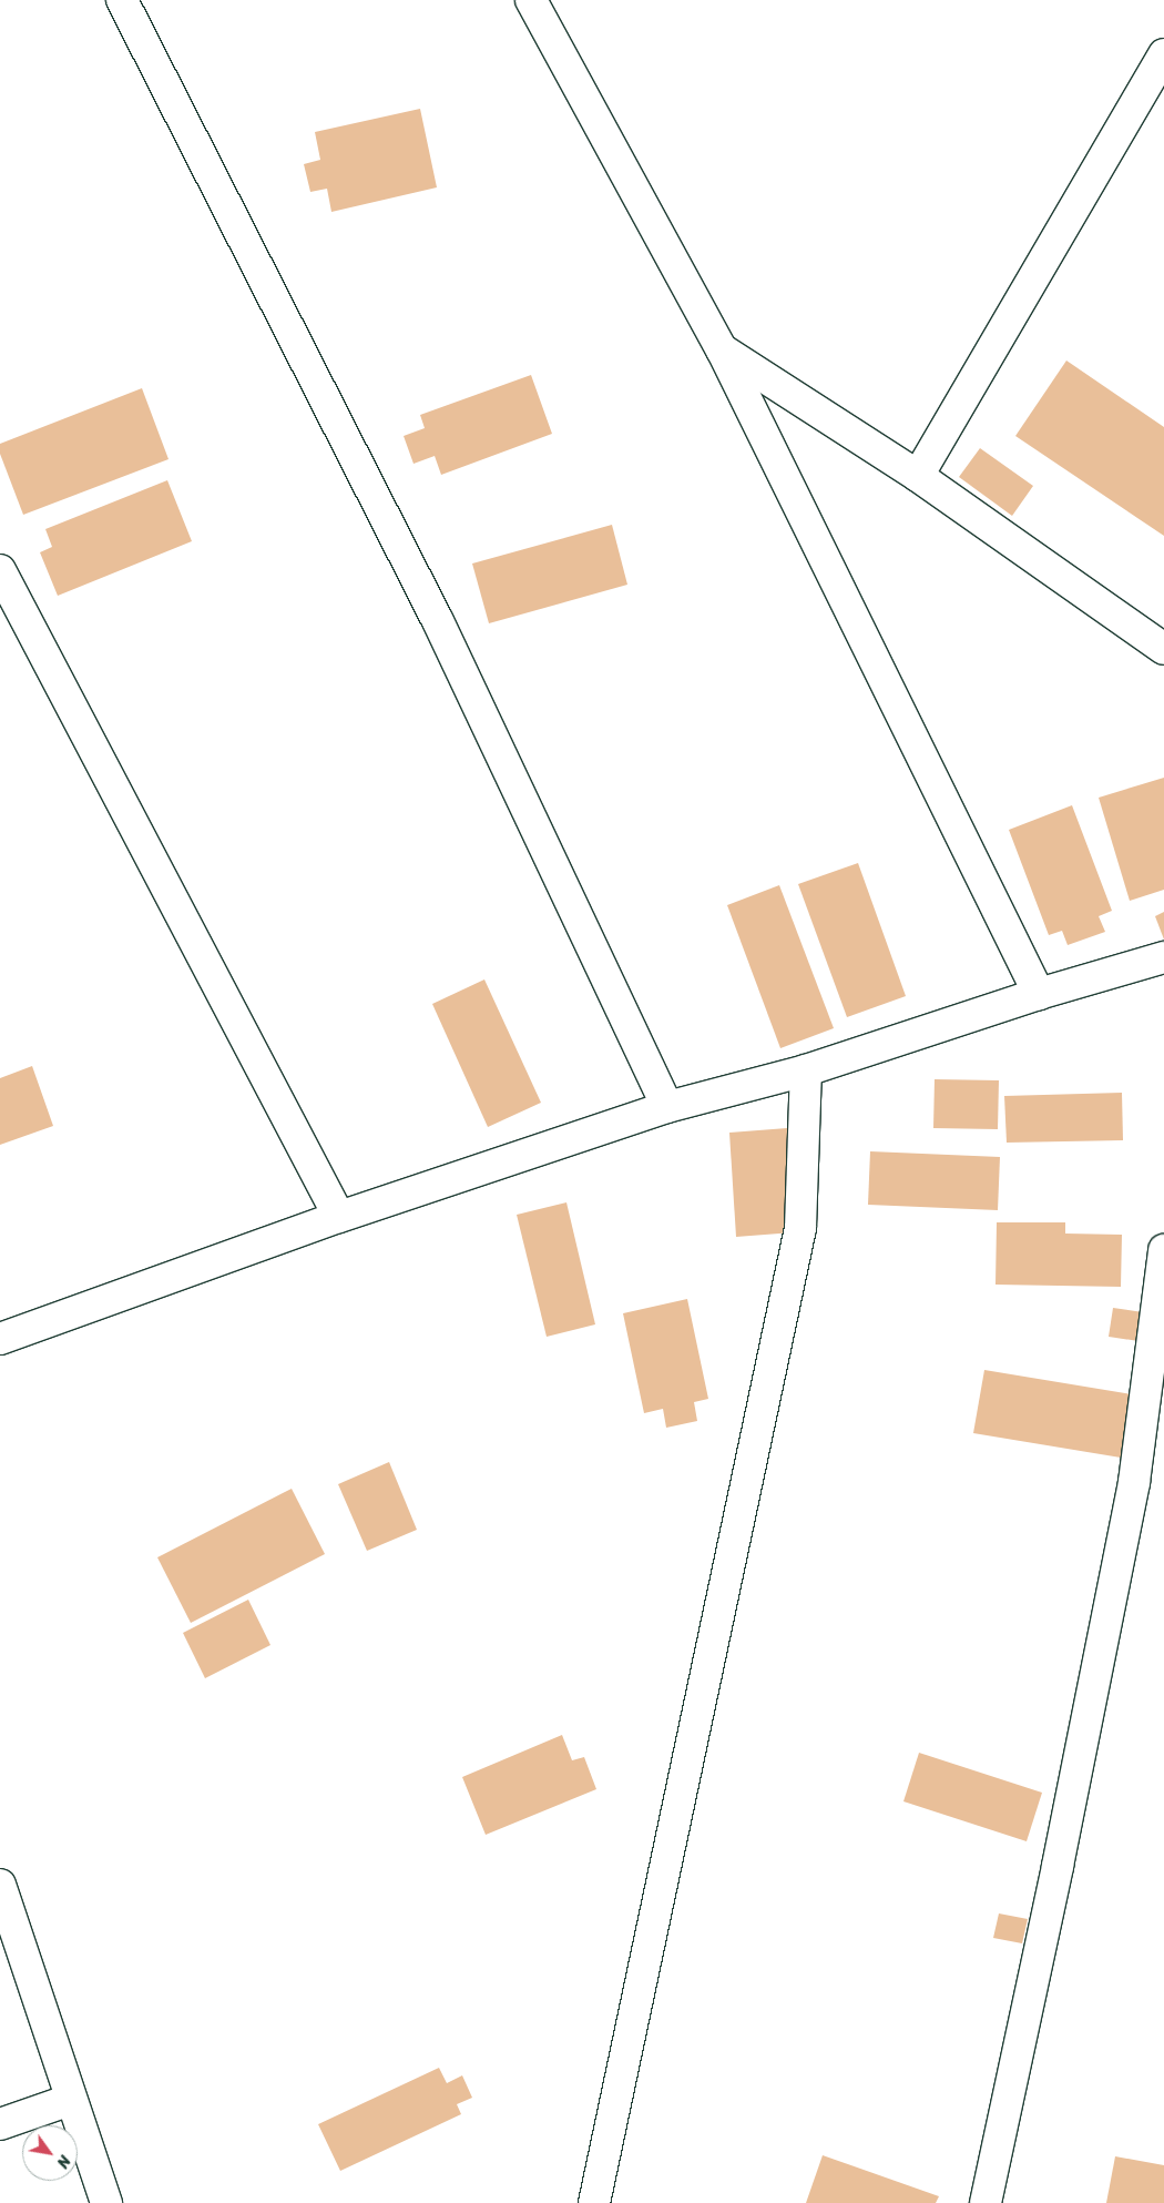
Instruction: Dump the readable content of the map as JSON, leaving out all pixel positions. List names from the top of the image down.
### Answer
{
  "north": "bottom right"
}
